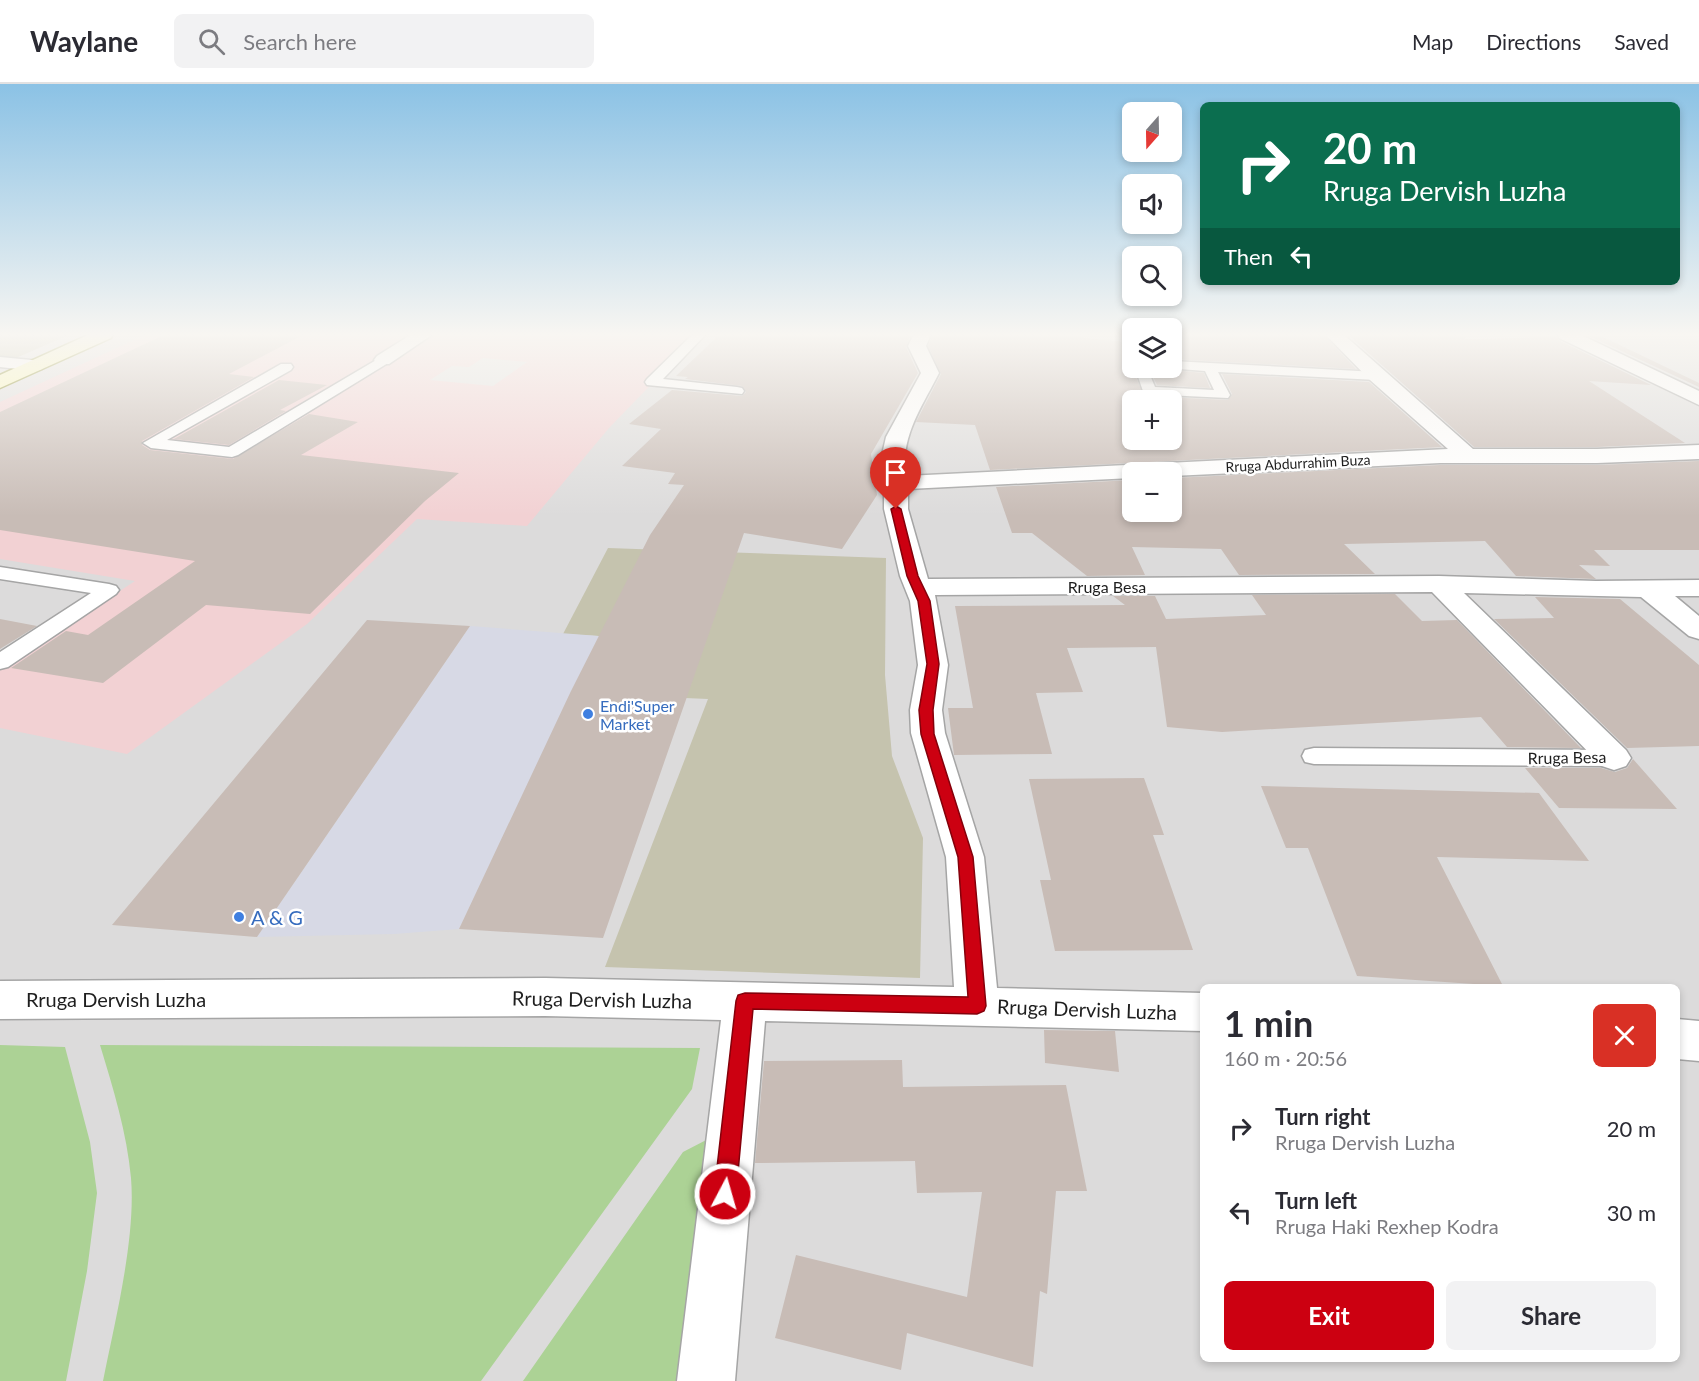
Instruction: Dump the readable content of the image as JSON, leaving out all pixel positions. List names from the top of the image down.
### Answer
{
  "streets": {
    "street": ["Rruga Abdurrahim Buza", "Rruga Besa", "Rruga Dervish Luzha"]
  },
  "places": ["Endi'Super Market", "A & G"],
  "north": "bottom",
  "page": {
    "header": "Waylane",
    "search": "Search here",
    "nav": ["Map", "Directions", "Saved"],
    "map_buttons": ["+", "−"],
    "turn": ["20 m", "Rruga Dervish Luzha"],
    "then": "Then",
    "heading": ["1 min", "160 m · 20:56"],
    "list": [
      {
        "name": "Turn right",
        "note": "Rruga Dervish Luzha",
        "value": "20 m"
      },
      {
        "name": "Turn left",
        "note": "Rruga Haki Rexhep Kodra",
        "value": "30 m"
      }
    ],
    "buttons": ["Exit", "Share"]
  }
}
